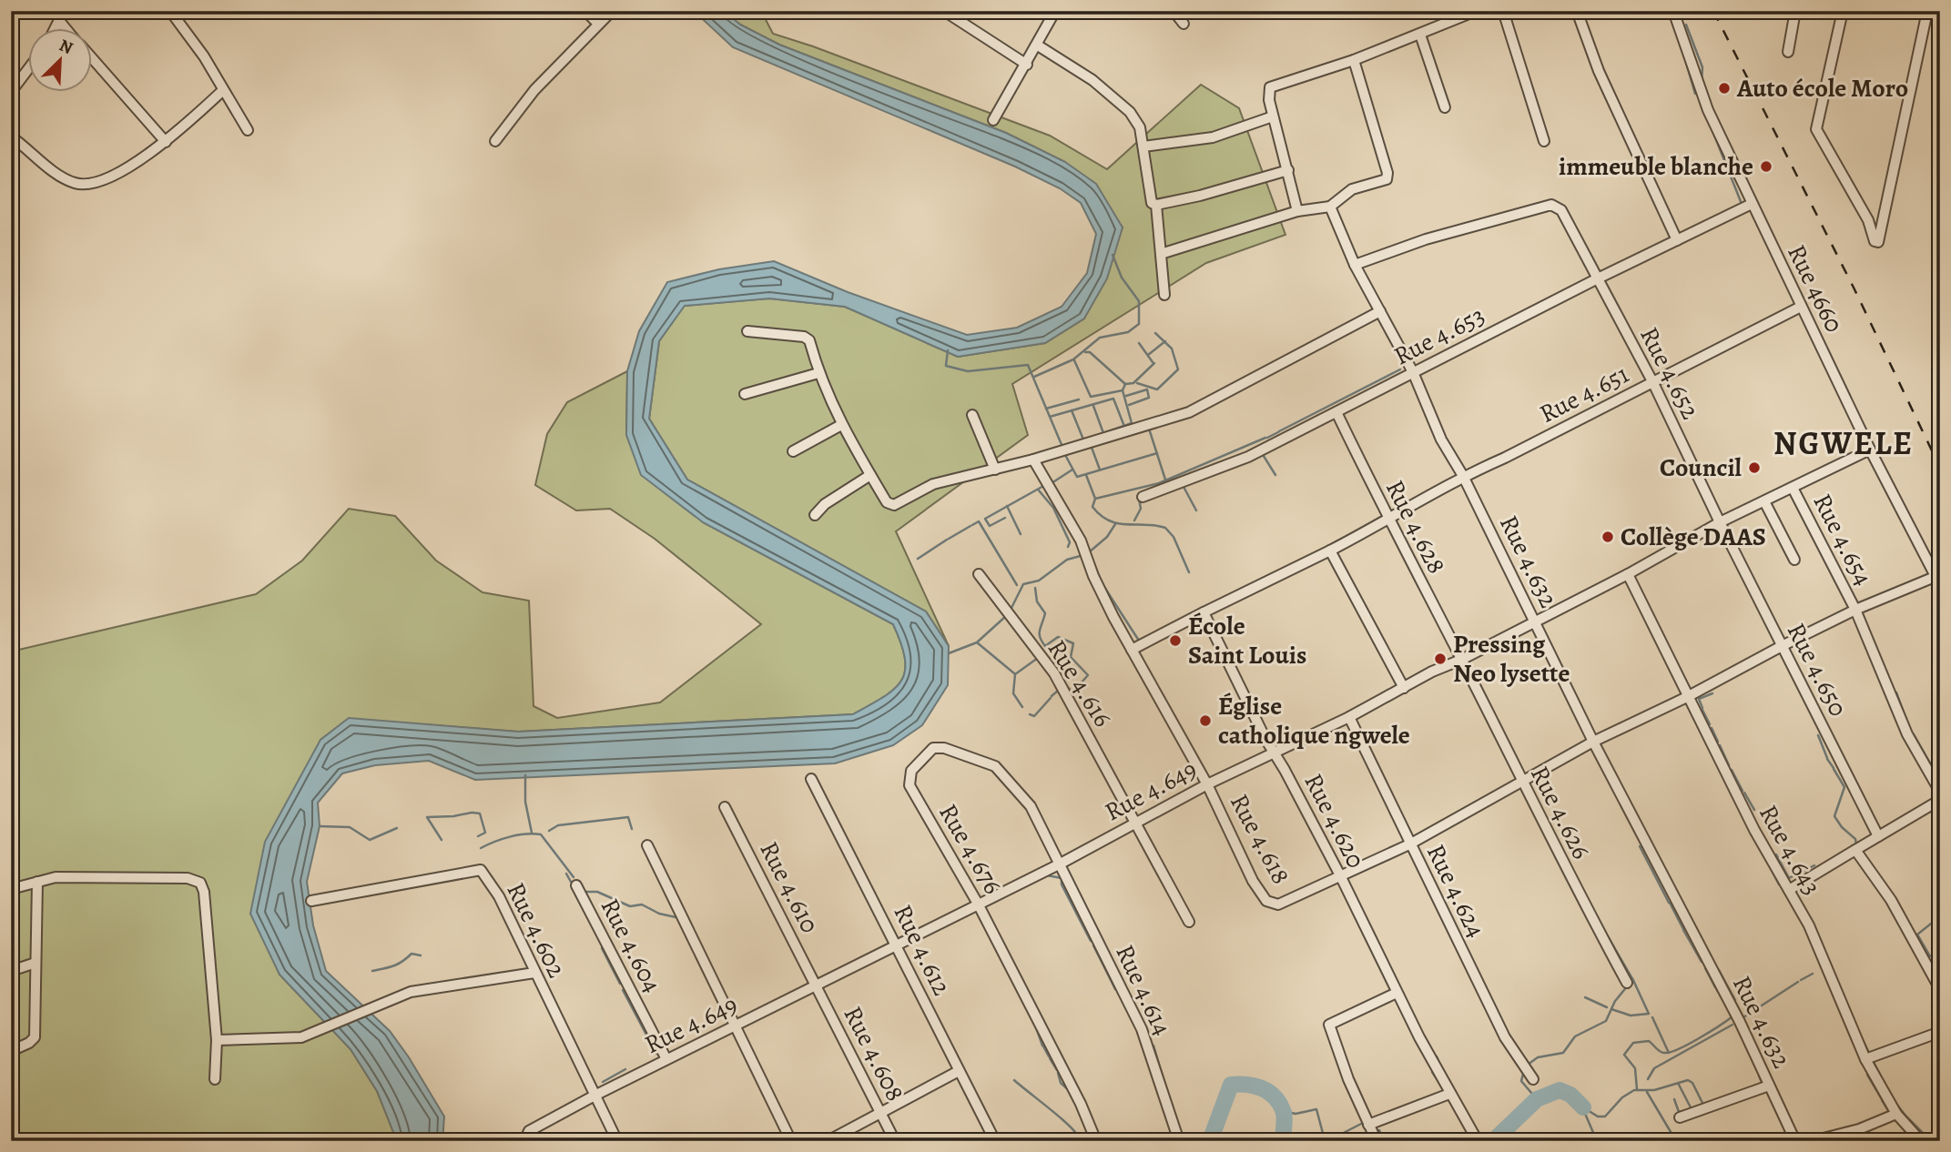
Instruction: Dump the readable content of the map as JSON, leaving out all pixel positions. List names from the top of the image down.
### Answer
{
  "streets": {
    "street": [
      "Rue 4660",
      "Rue 4.653",
      "Rue 4.652",
      "Rue 4.651",
      "Rue 4.628",
      "Rue 4.654",
      "Rue 4.632",
      "Rue 4.650",
      "Rue 4.616",
      "Rue 4.649",
      "Rue 4.626",
      "Rue 4.620",
      "Rue 4.618",
      "Rue 4.676",
      "Rue 4.643",
      "Rue 4.610",
      "Rue 4.624",
      "Rue 4.602",
      "Rue 4.604",
      "Rue 4.612",
      "Rue 4.614",
      "Rue 4.608"
    ]
  },
  "crossings": [
    ["Rue 4660", "Rue 4.653"],
    ["Rue 4660", "Rue 4.651"],
    ["Rue 4660", "Rue 4.649"],
    ["Rue 4660", "Rue 4.618"],
    ["Rue 4.653", "Rue 4.652"],
    ["Rue 4.653", "Rue 4.628"],
    ["Rue 4.653", "Rue 4.632"],
    ["Rue 4.652", "Rue 4.651"],
    ["Rue 4.652", "Rue 4.650"],
    ["Rue 4.652", "Rue 4.649"],
    ["Rue 4.651", "Rue 4.628"],
    ["Rue 4.651", "Rue 4.632"],
    ["Rue 4.628", "Rue 4.649"],
    ["Rue 4.628", "Rue 4.626"],
    ["Rue 4.654", "Rue 4.649"],
    ["Rue 4.654", "Rue 4.618"],
    ["Rue 4.632", "Rue 4.649"],
    ["Rue 4.632", "Rue 4.618"],
    ["Rue 4.650", "Rue 4.649"],
    ["Rue 4.650", "Rue 4.618"],
    ["Rue 4.616", "Rue 4.649"],
    ["Rue 4.649", "Rue 4.626"],
    ["Rue 4.649", "Rue 4.620"],
    ["Rue 4.649", "Rue 4.618"],
    ["Rue 4.649", "Rue 4.676"],
    ["Rue 4.649", "Rue 4.643"],
    ["Rue 4.649", "Rue 4.610"],
    ["Rue 4.649", "Rue 4.624"],
    ["Rue 4.649", "Rue 4.602"],
    ["Rue 4.649", "Rue 4.604"],
    ["Rue 4.649", "Rue 4.612"],
    ["Rue 4.649", "Rue 4.614"],
    ["Rue 4.649", "Rue 4.608"],
    ["Rue 4.626", "Rue 4.618"],
    ["Rue 4.620", "Rue 4.618"],
    ["Rue 4.618", "Rue 4.643"],
    ["Rue 4.618", "Rue 4.624"],
    ["Rue 4.676", "Rue 4.614"],
    ["Rue 4.610", "Rue 4.608"]
  ],
  "districts": ["NGWELE"],
  "places": [
    "Auto école Moro",
    "immeuble blanche",
    "Council",
    "Collège DAAS",
    "École Saint Louis",
    "Pressing Neo lysette",
    "Église catholique ngwele"
  ],
  "north": "top right"
}
